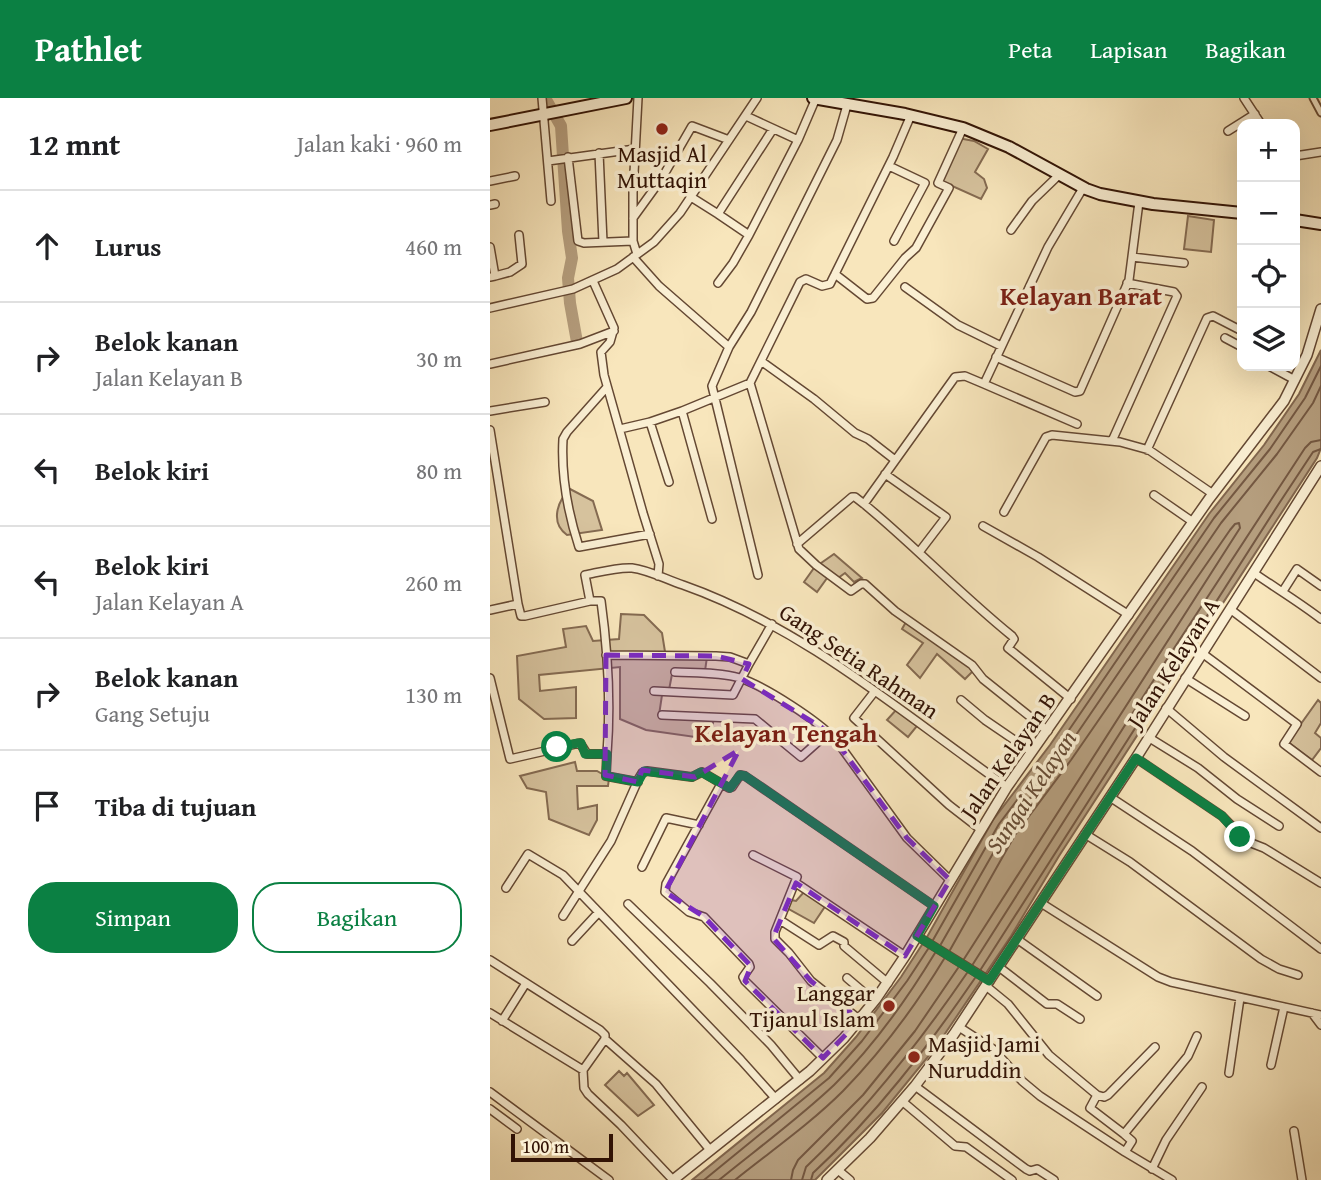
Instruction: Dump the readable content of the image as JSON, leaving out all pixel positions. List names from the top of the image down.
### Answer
{
  "streets": {
    "street": ["Gang Setia Rahman", "Jalan Kelayan A", "Jalan Kelayan B"]
  },
  "crossings": [
    ["Gang Setia Rahman", "Jalan Kelayan B"]
  ],
  "districts": ["Kelayan Barat", "Kelayan Tengah"],
  "water": ["Sungai Kelayan"],
  "places": ["Masjid Al Muttaqin", "Langgar Tijanul Islam", "Masjid Jami Nuruddin"],
  "scale_bar": "100 m",
  "page": {
    "header": "Pathlet",
    "nav": ["Peta", "Lapisan", "Bagikan"],
    "heading": ["12 mnt", "Jalan kaki · 960 m"],
    "map_buttons": ["+", "−"],
    "list": [
      ["Lurus", "460 m"],
      ["Belok kanan", "Jalan Kelayan B", "30 m"],
      ["Belok kiri", "80 m"],
      ["Belok kiri", "Jalan Kelayan A", "260 m"],
      ["Belok kanan", "Gang Setuju", "130 m"],
      "Tiba di tujuan"
    ],
    "buttons": ["Simpan", "Bagikan"],
    "scale": "100 m"
  }
}
